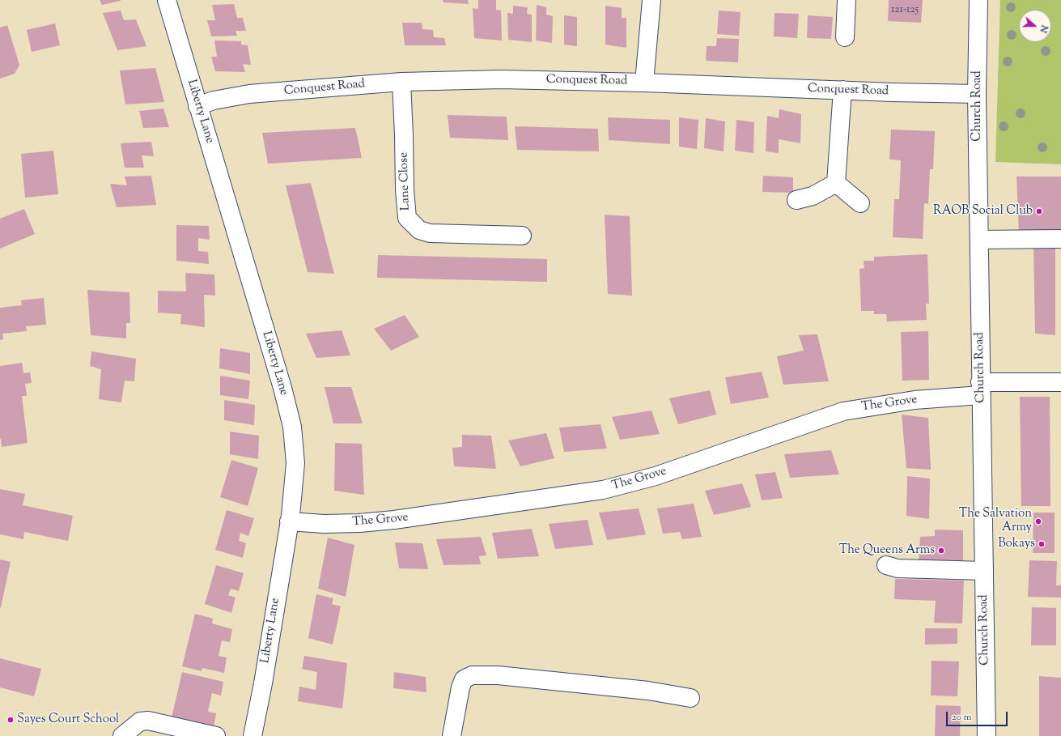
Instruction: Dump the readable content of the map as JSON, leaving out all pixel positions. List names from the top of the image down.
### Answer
{
  "streets": {
    "street": [
      "Conquest Road",
      "Church Road",
      "Liberty Lane",
      "Lane Close",
      "The Grove"
    ]
  },
  "crossings": [
    ["Conquest Road", "Church Road"],
    ["Conquest Road", "Liberty Lane"],
    ["Conquest Road", "Lane Close"],
    ["Church Road", "The Grove"],
    ["Liberty Lane", "The Grove"]
  ],
  "places": [
    "RAOB Social Club",
    "The Salvation Army",
    "Bokays",
    "The Queens Arms",
    "Sayes Court School"
  ],
  "house_numbers": ["121-125"],
  "scale_bar": "20 m",
  "north": "right"
}
